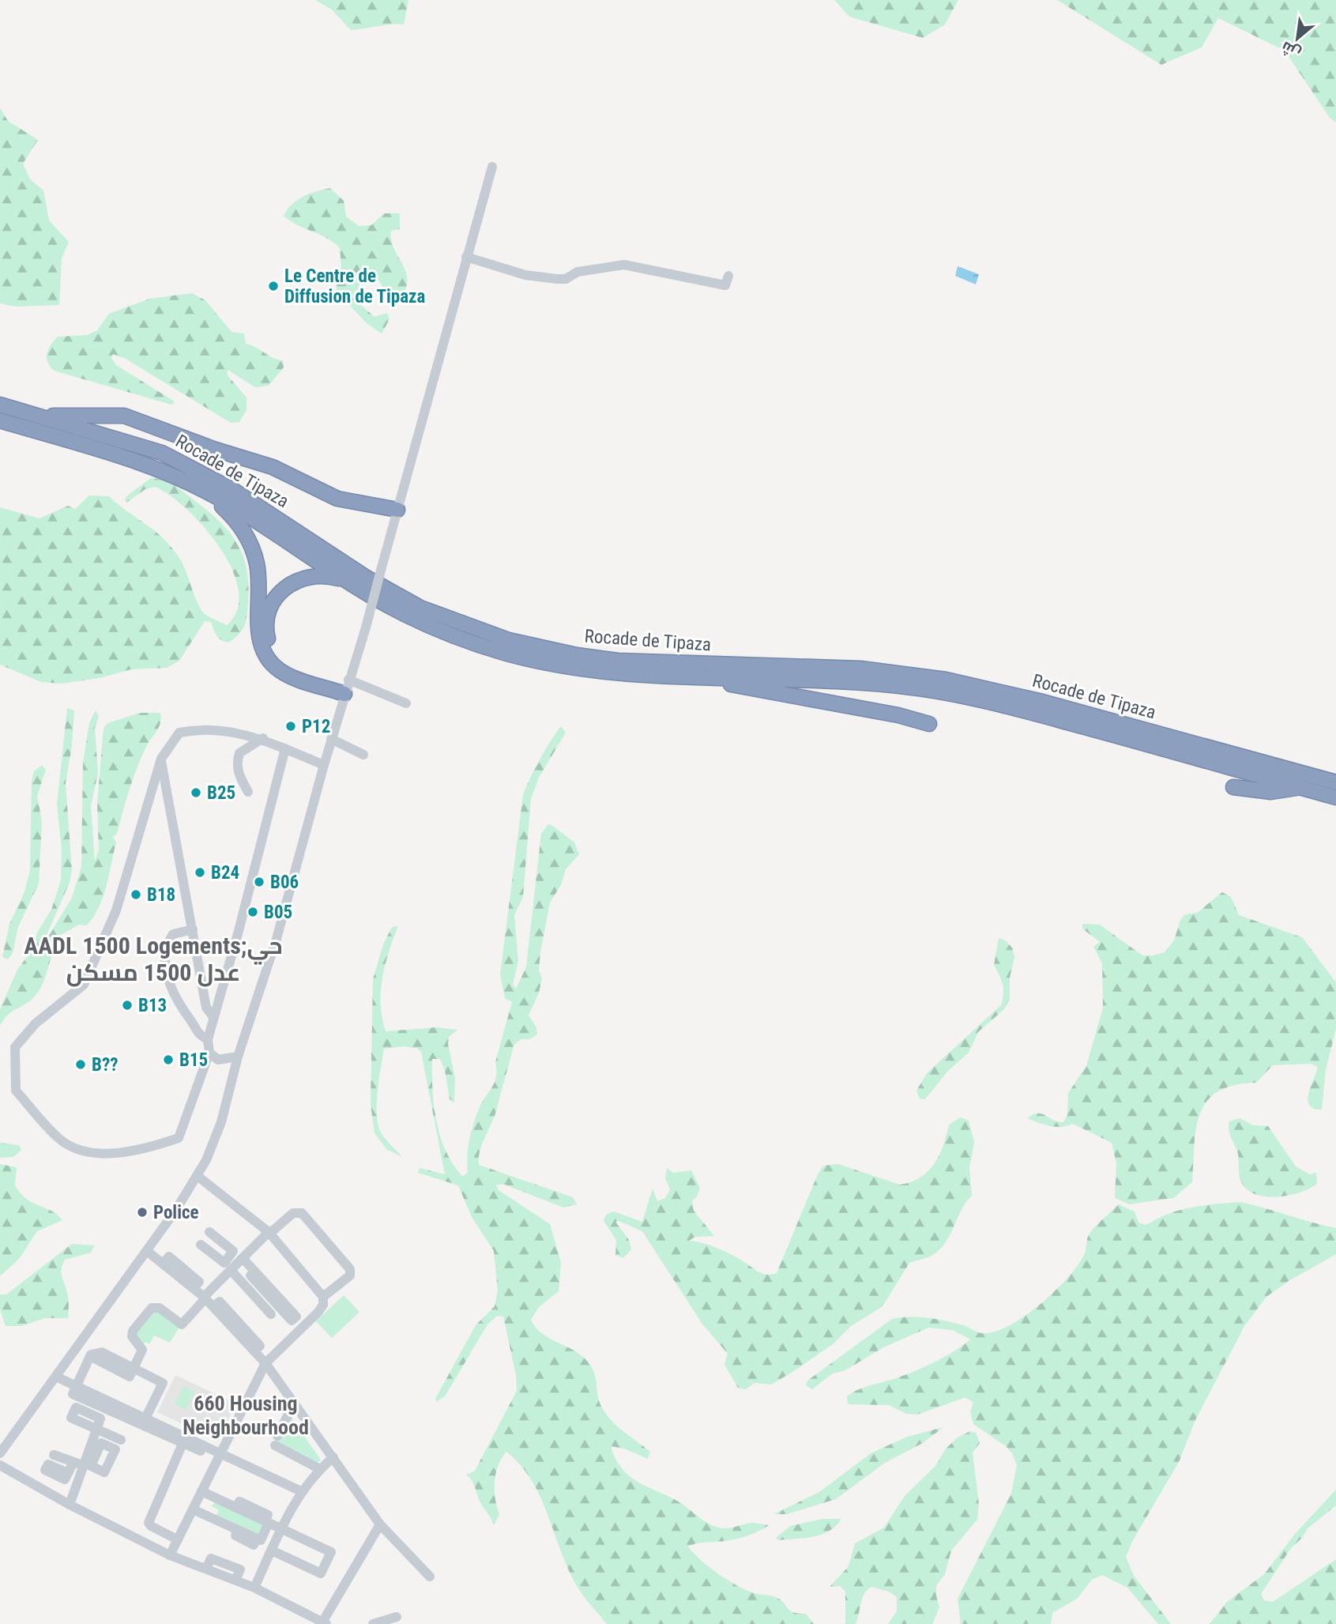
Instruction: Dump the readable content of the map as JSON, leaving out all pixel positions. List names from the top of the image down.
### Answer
{
  "streets": {
    "highway": ["Rocade de Tipaza"]
  },
  "districts": ["AADL 1500 Logements;حي عدل 1500 مسكن", "660 Housing Neighbourhood"],
  "places": [
    "Le Centre de Diffusion de Tipaza",
    "P12",
    "B25",
    "B24",
    "B06",
    "B18",
    "B05",
    "B13",
    "B15",
    "B??",
    "Police"
  ],
  "north": "bottom left"
}
